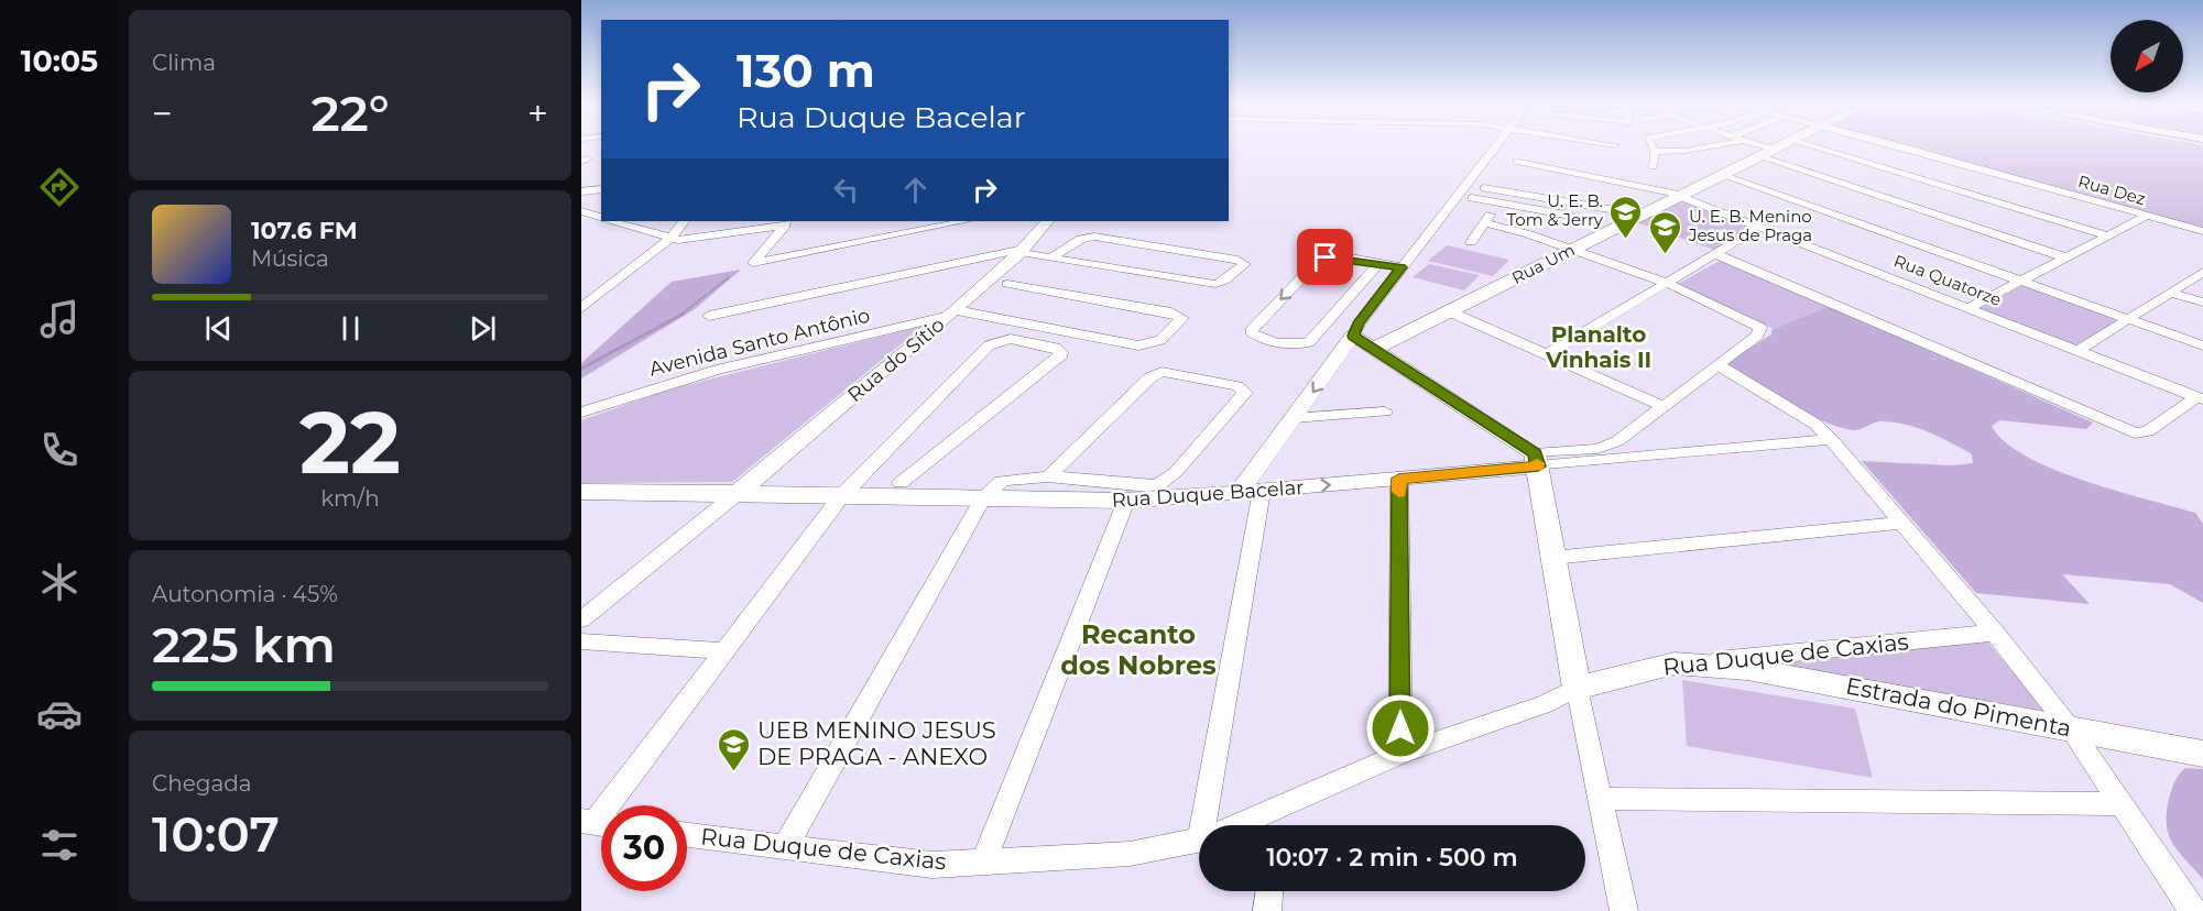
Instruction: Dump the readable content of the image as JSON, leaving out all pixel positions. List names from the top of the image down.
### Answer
{
  "streets": {
    "main road": [
      "Rua Um",
      "Rua do Sítio",
      "Rua Duque Bacelar",
      "Rua Duque de Caxias",
      "Estrada do Pimenta"
    ],
    "street": ["Rua Dez", "Rua Quatorze", "Avenida Santo Antônio"]
  },
  "crossings": [
    ["Rua Um", "Rua Quatorze"],
    ["Avenida Santo Antônio", "Rua do Sítio"],
    ["Rua do Sítio", "Rua Duque Bacelar"],
    ["Rua Duque de Caxias", "Estrada do Pimenta"]
  ],
  "districts": ["Planalto Vinhais II", "Recanto dos Nobres"],
  "places": {
    "school or university": ["U. E. B. Tom & Jerry", "U. E. B. Menino Jesus de Praga", "UEB MENINO JESUS DE PRAGA - ANEXO"]
  },
  "north": "bottom left",
  "page": {
    "tabs": "10:05",
    "tile": [
      "Clima",
      ["22", "km/h"],
      ["Autonomia · 45%", "225 km"],
      ["Chegada", "10:07"]
    ],
    "turn": ["130 m", "Rua Duque Bacelar"],
    "heat": ["−", "22°", "+"],
    "song": ["107.6 FM", "Música"],
    "limit": "30",
    "trip": "10:07 · 2 min · 500 m"
  }
}
